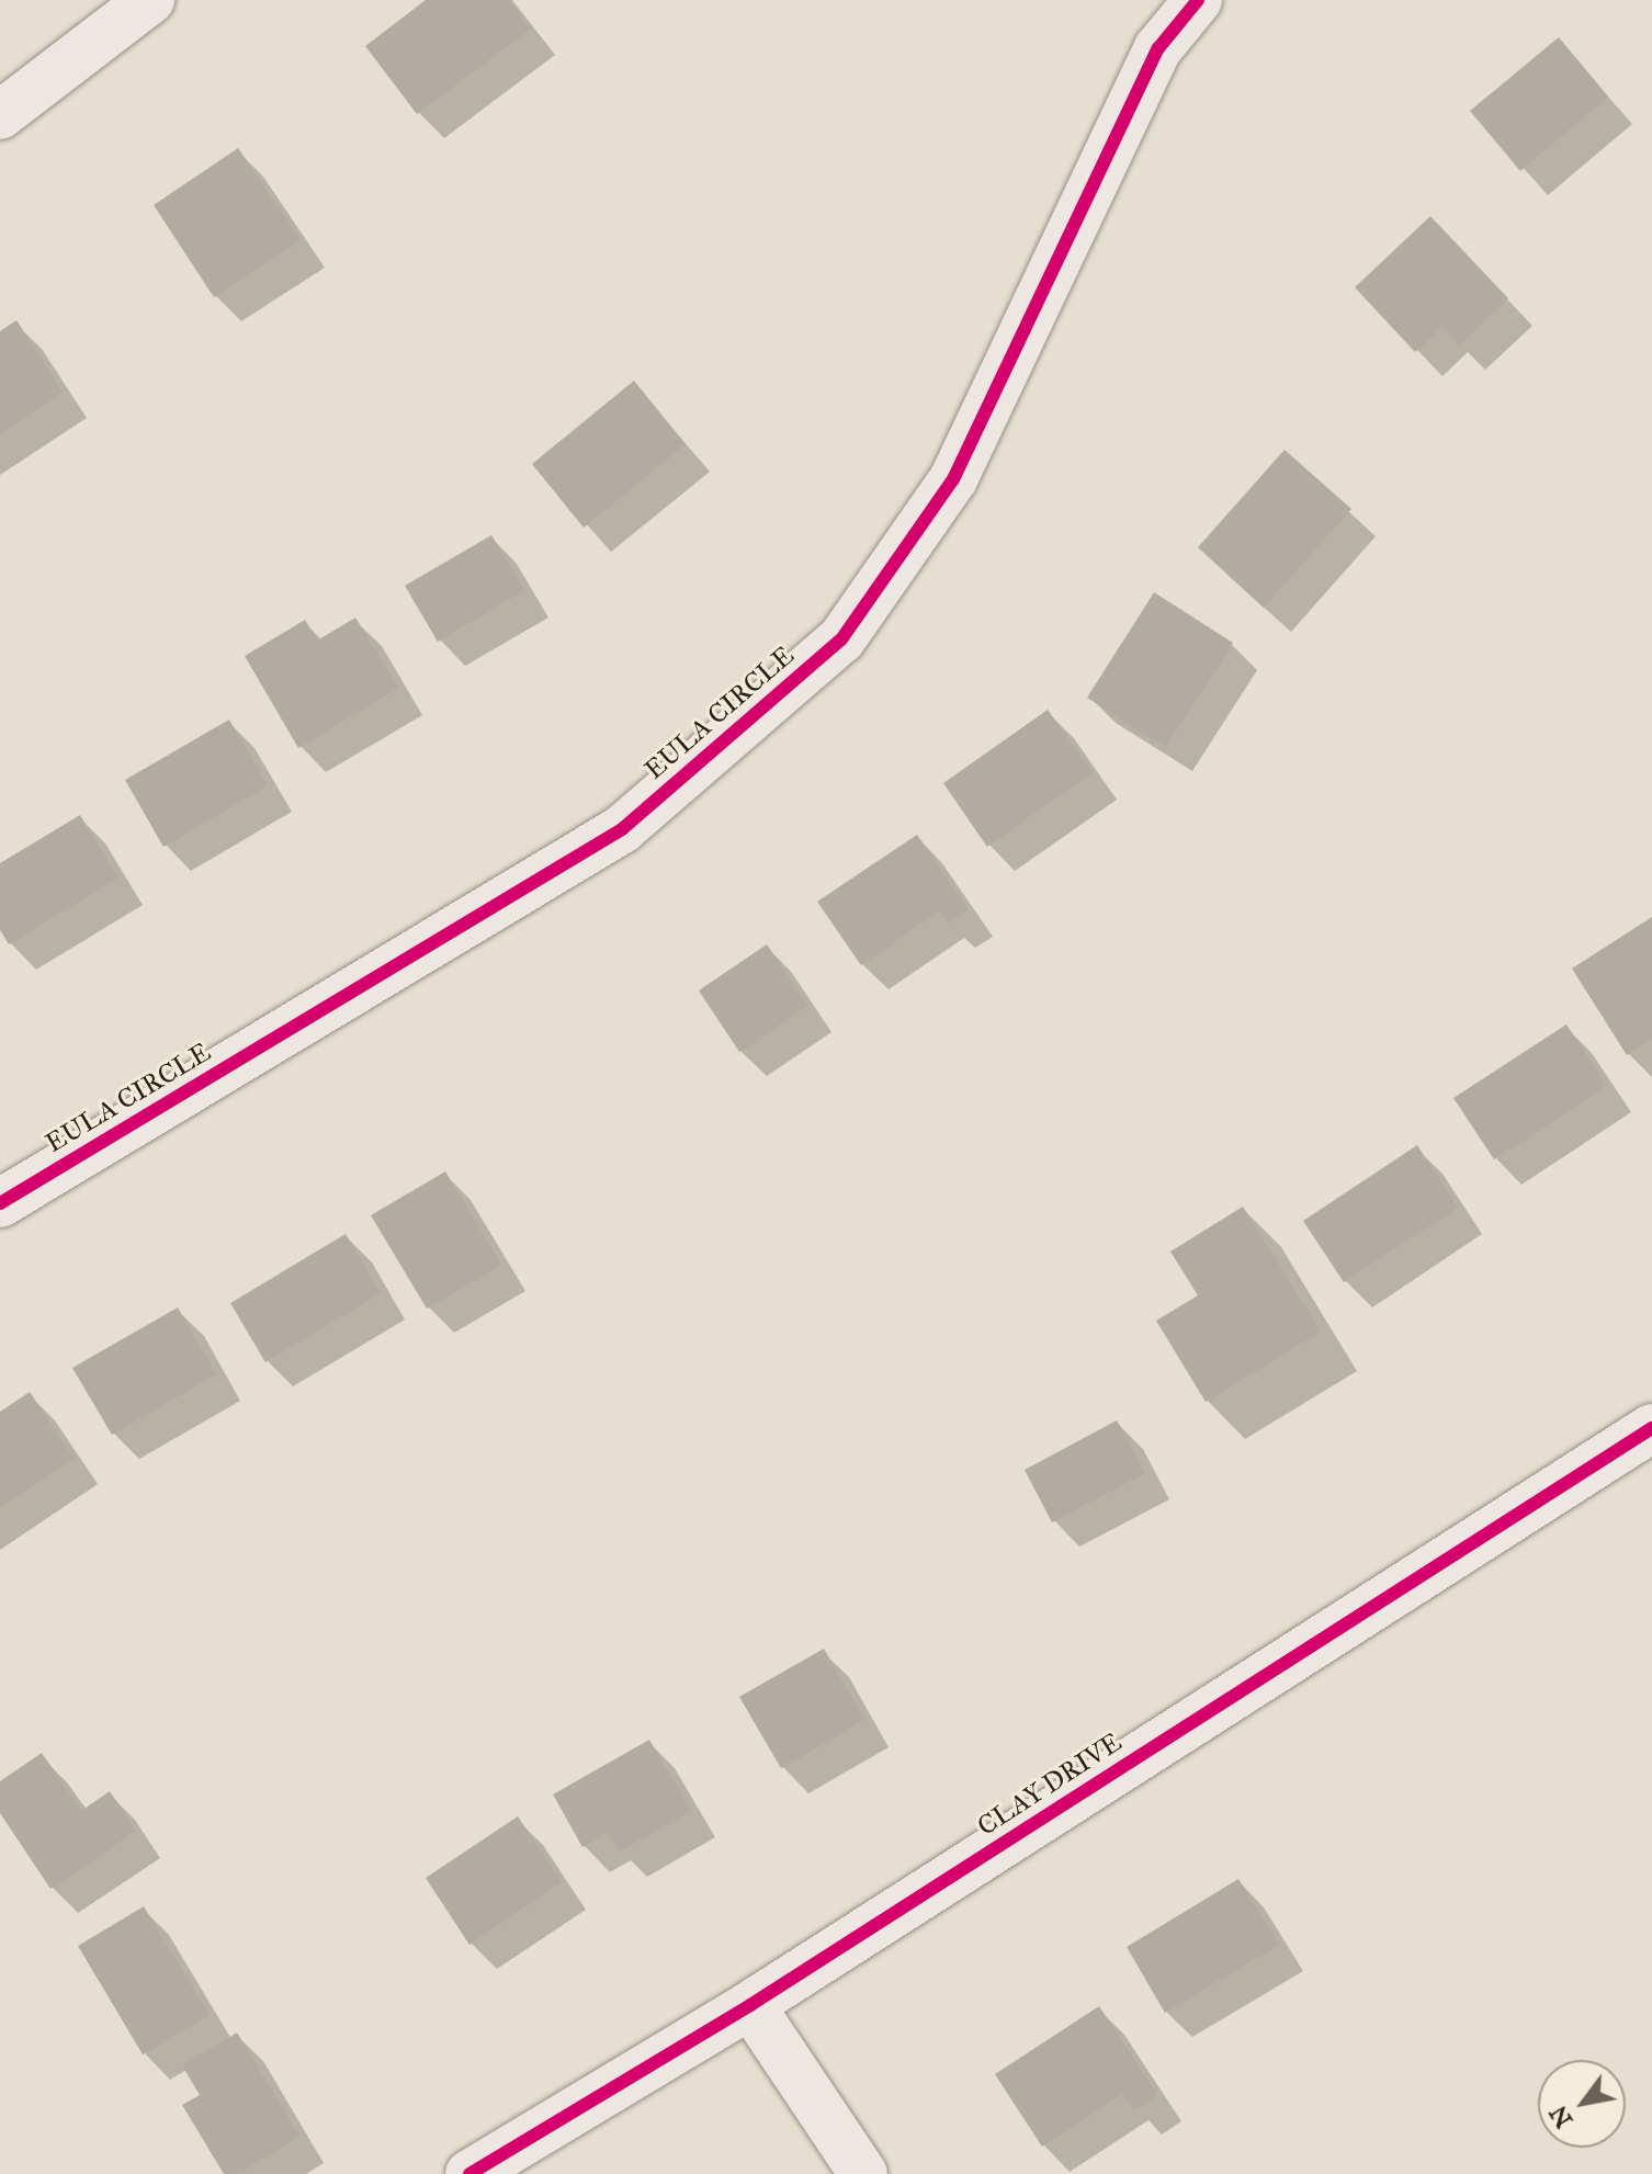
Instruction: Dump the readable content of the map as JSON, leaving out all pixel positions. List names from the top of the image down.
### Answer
{
  "streets": {
    "street": ["EULA CIRCLE", "CLAY DRIVE"]
  },
  "north": "bottom left"
}
